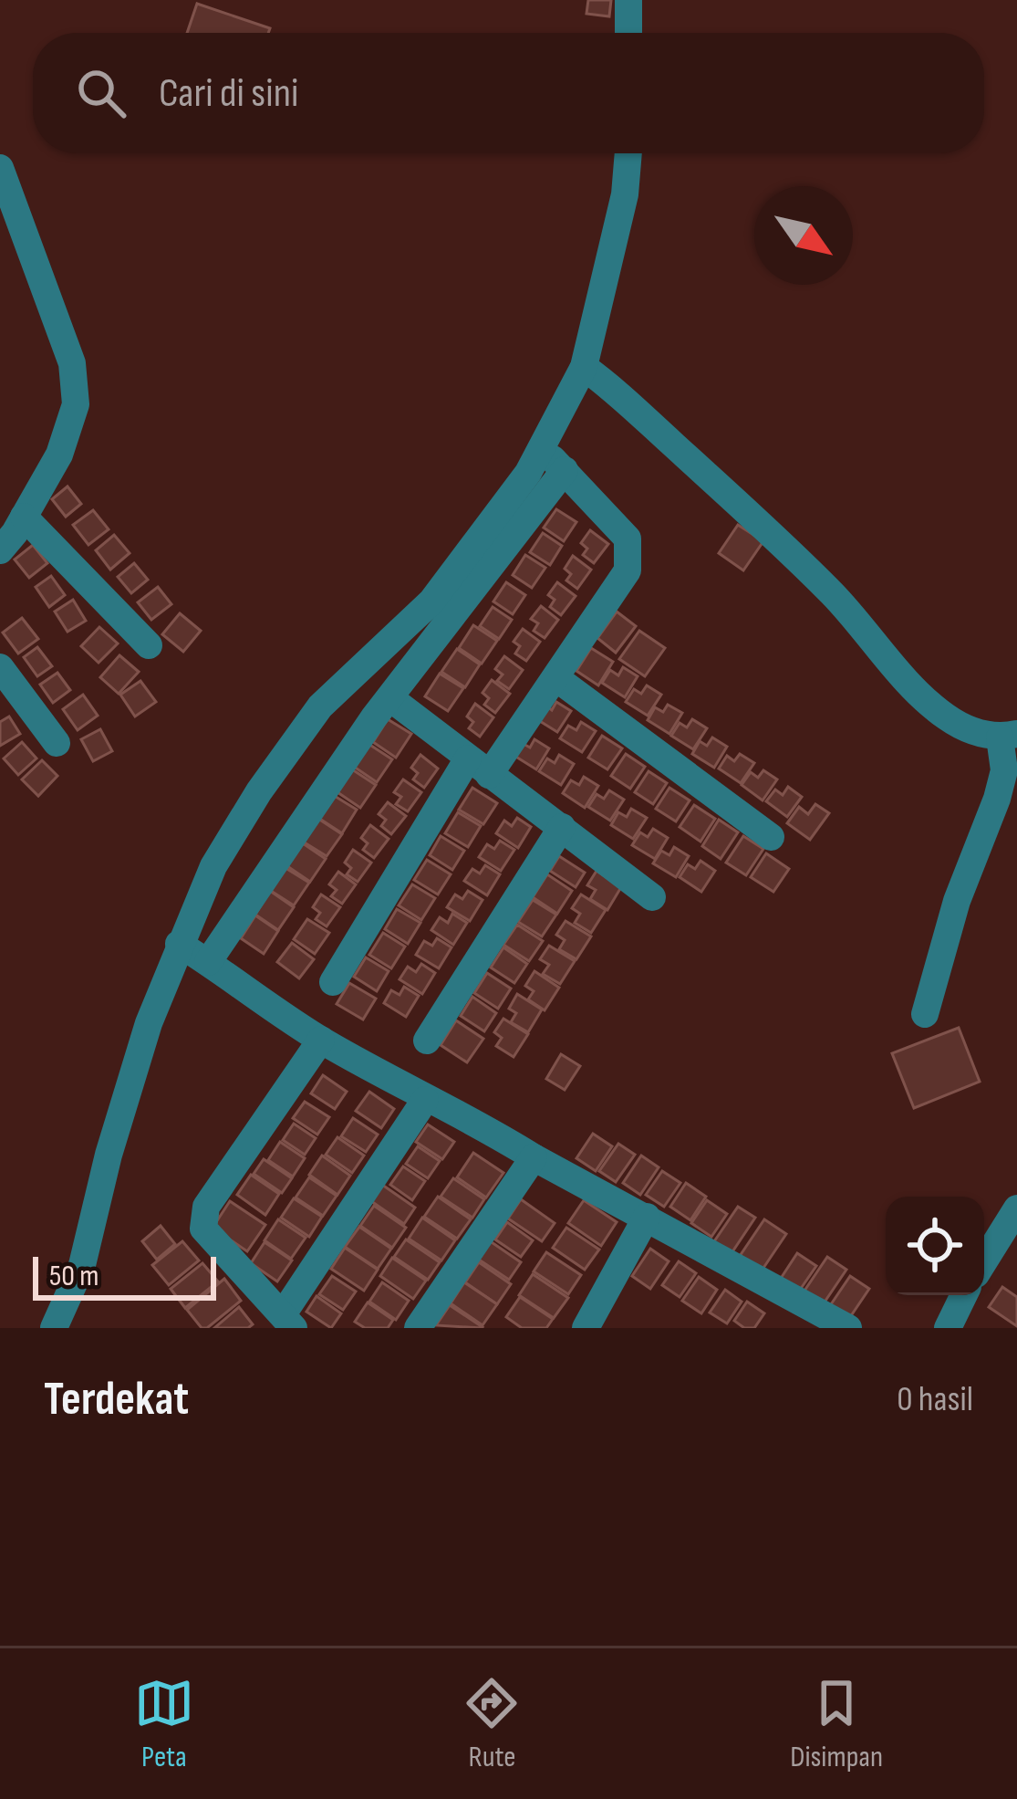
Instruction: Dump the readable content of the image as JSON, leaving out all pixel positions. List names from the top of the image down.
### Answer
{
  "scale_bar": "50 m",
  "north": "bottom right",
  "page": {
    "search": "Cari di sini",
    "scale": "50 m",
    "heading": ["Terdekat", "0 hasil"],
    "nav": ["Peta", "Rute", "Disimpan"]
  }
}
